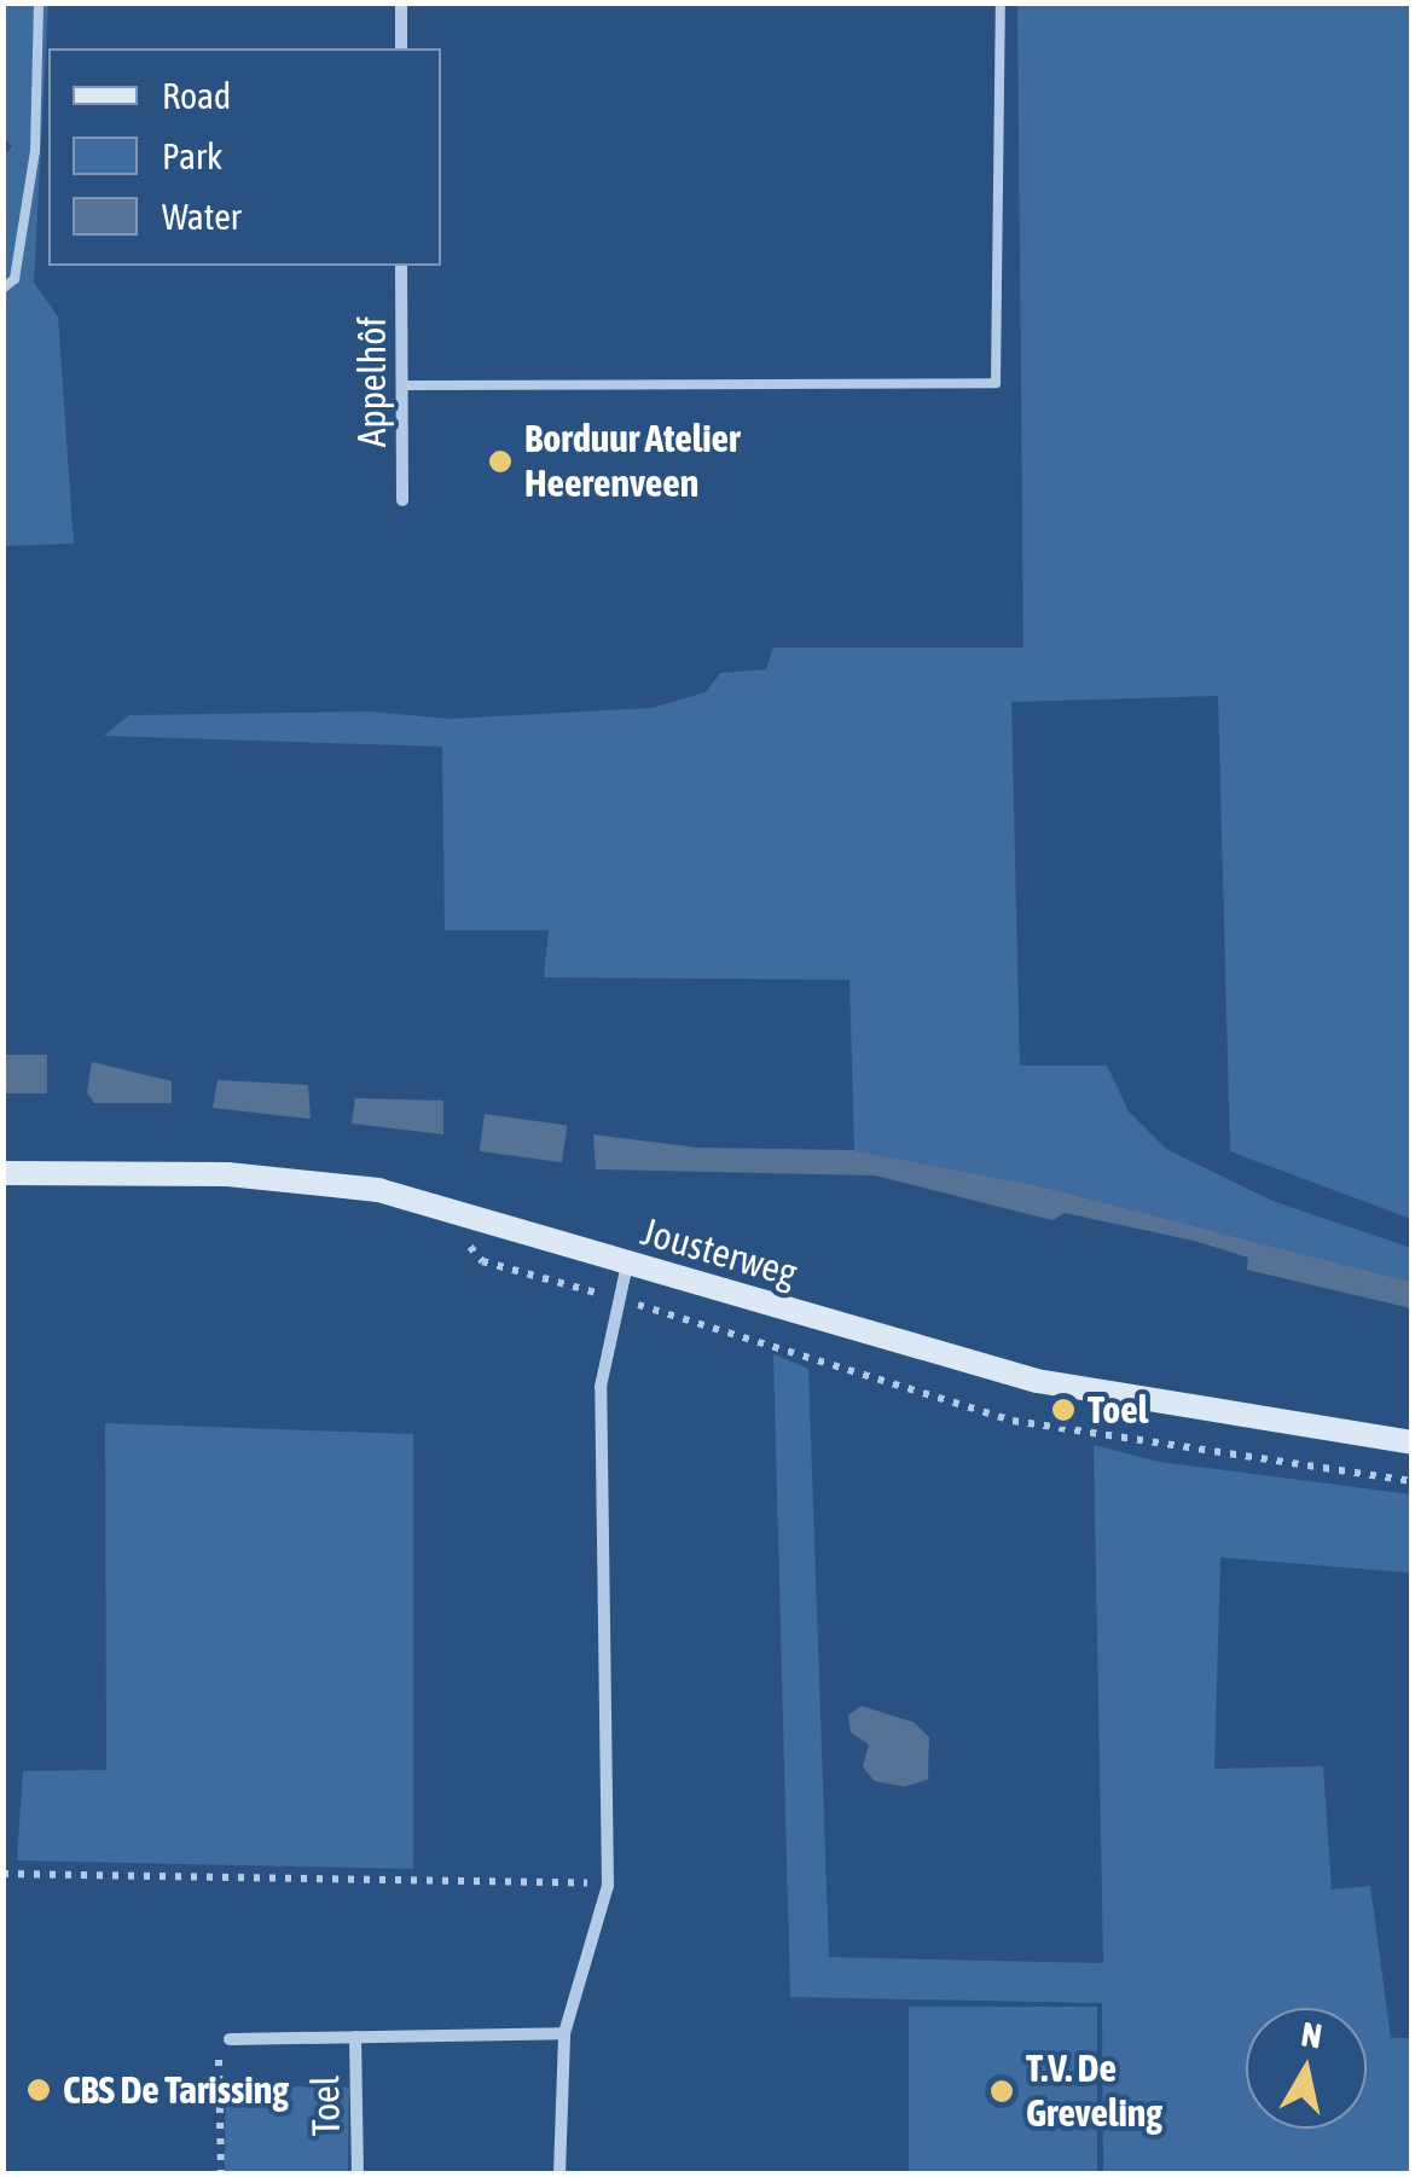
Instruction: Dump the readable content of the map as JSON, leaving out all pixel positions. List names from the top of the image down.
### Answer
{
  "streets": {
    "street": ["Appelhôf", "Jousterweg", "Toel"]
  },
  "places": [
    "Borduur Atelier Heerenveen",
    "Toel",
    "CBS De Tarissing",
    "T.V. De Greveling"
  ],
  "legend": ["Road", "Park", "Water"],
  "north": "top"
}
